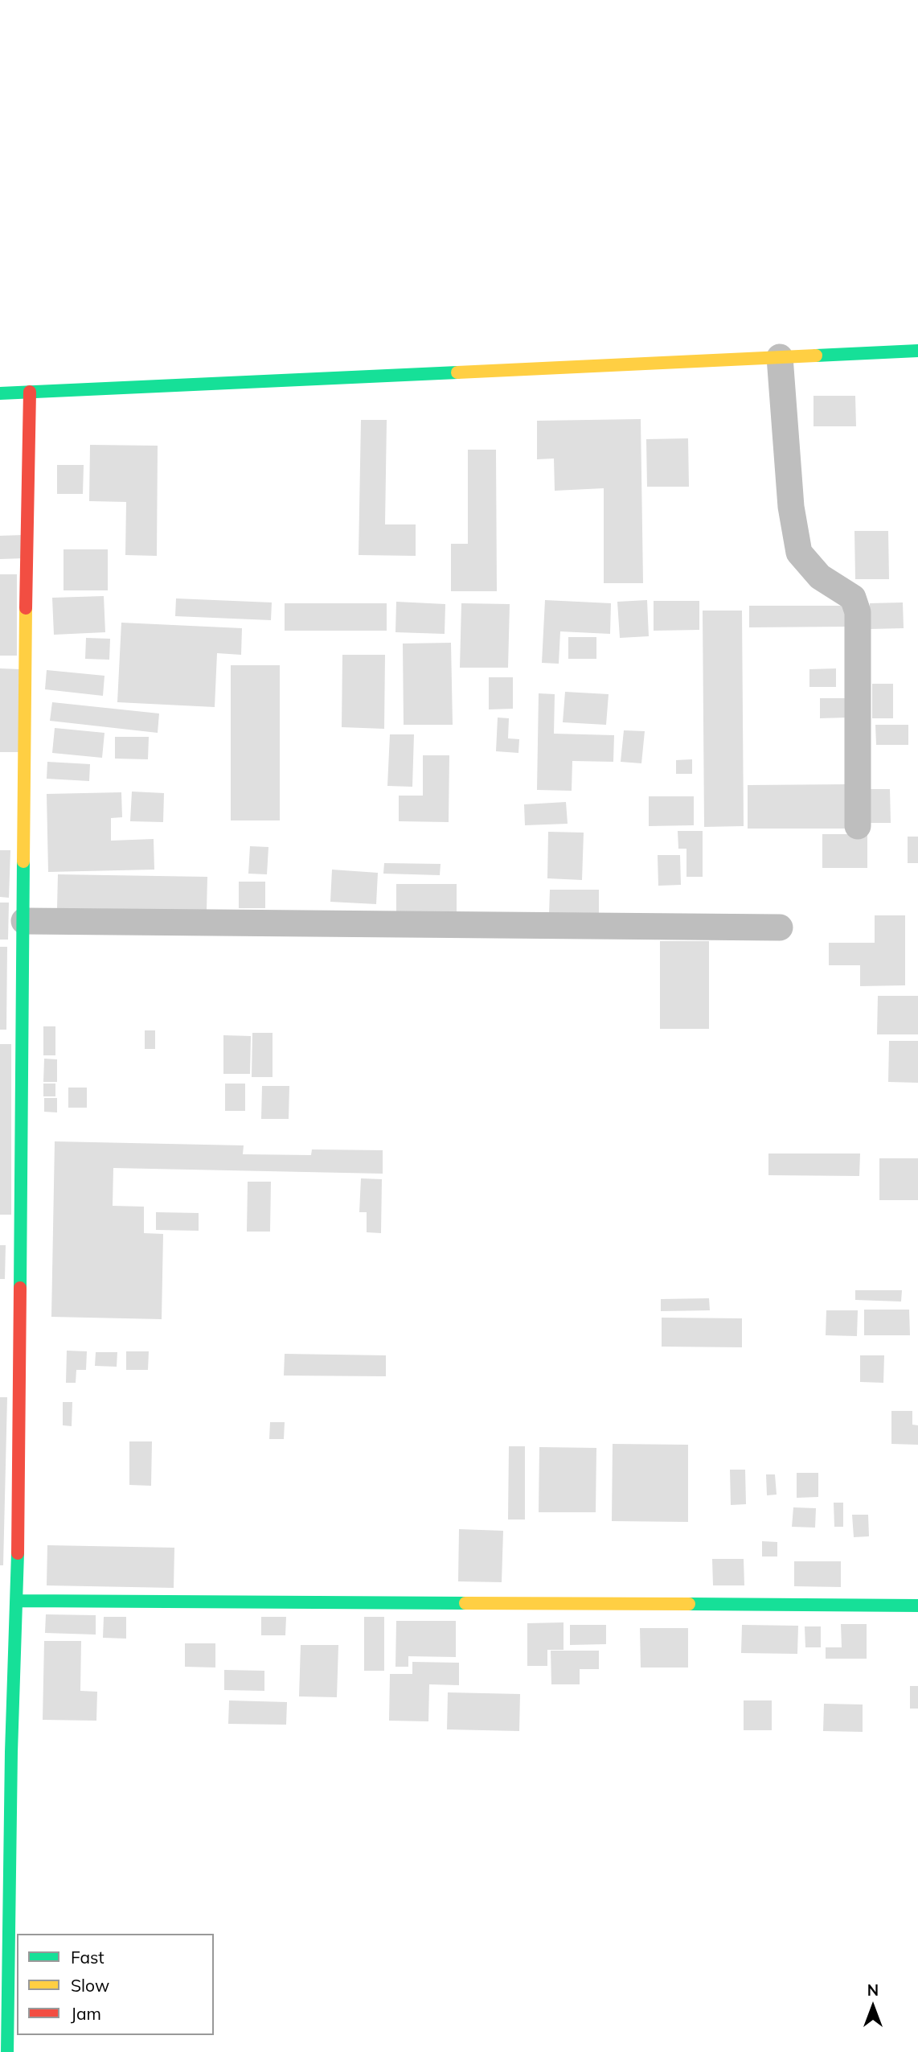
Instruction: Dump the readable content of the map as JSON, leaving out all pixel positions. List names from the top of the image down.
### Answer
{
  "legend": ["Fast", "Slow", "Jam"],
  "north": "top"
}
